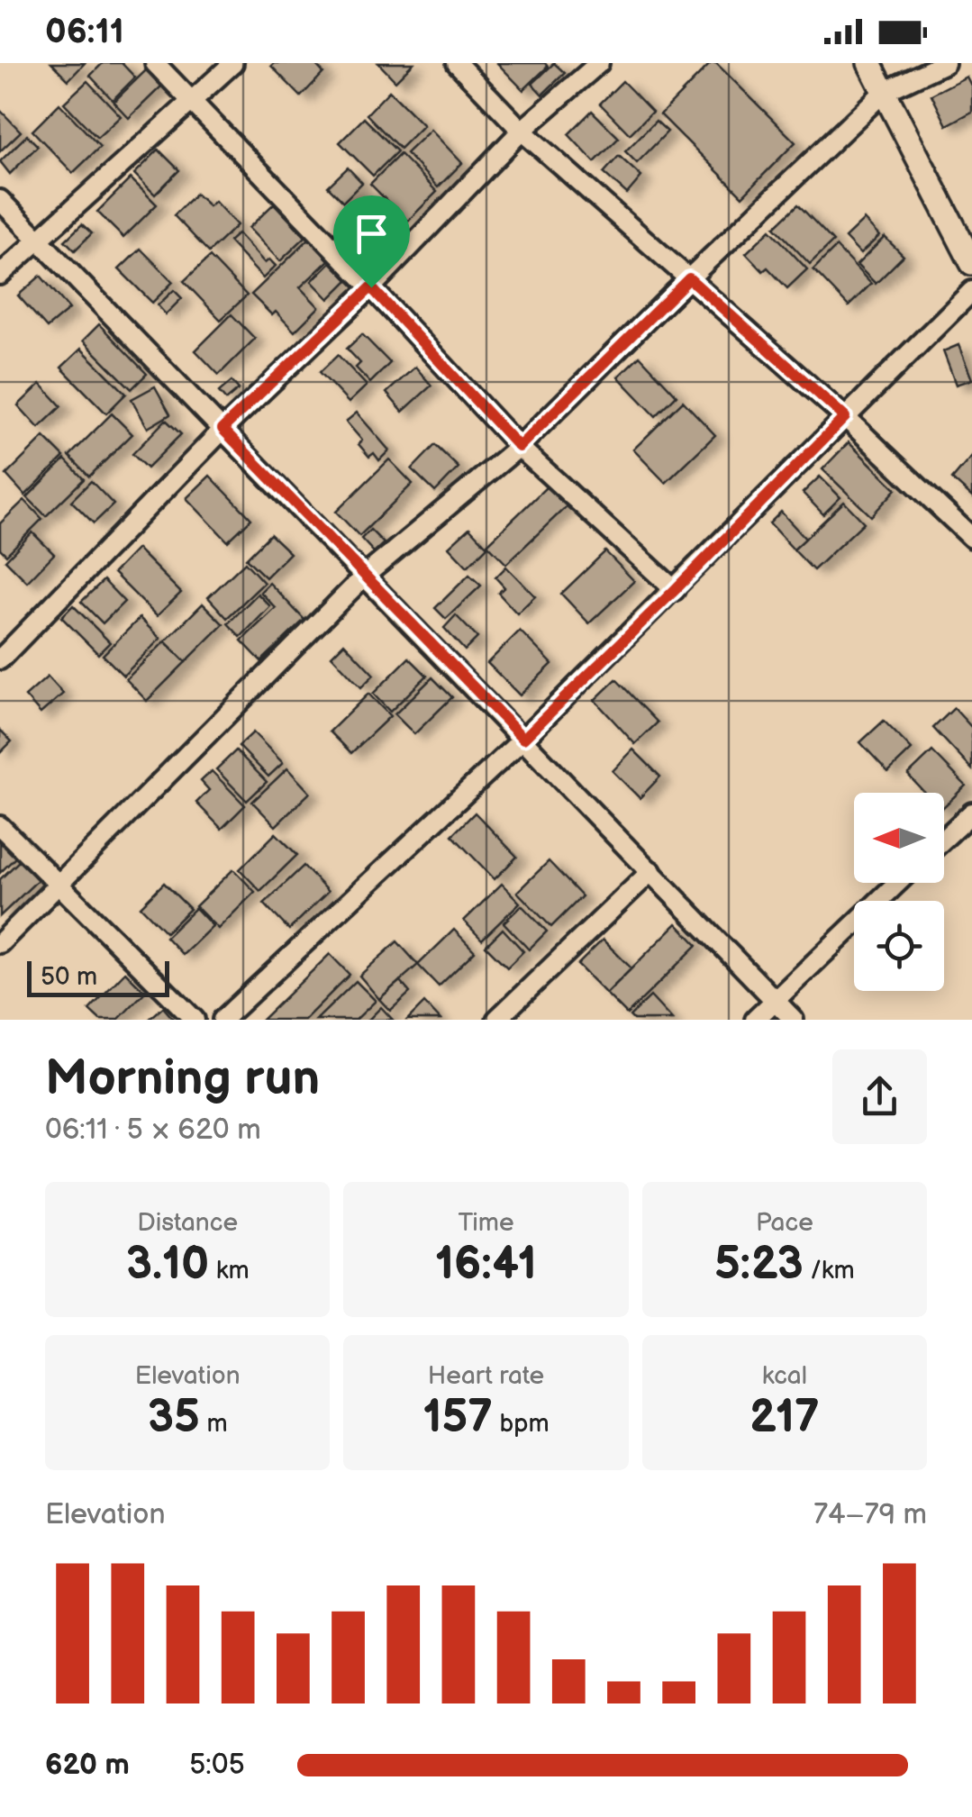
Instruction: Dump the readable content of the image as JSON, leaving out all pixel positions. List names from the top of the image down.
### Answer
{
  "scale_bar": "50 m",
  "north": "left",
  "page": {
    "status": "06:11",
    "scale": "50 m",
    "heading": ["Morning run", "06:11 · 5 × 620 m"],
    "stats": [
      ["Distance", "3.10 km"],
      ["Time", "16:41"],
      ["Pace", "5:23 /km"],
      ["Elevation", "35 m"],
      ["Heart rate", "157 bpm"],
      ["kcal", "217"]
    ],
    "chart": ["Elevation", "74–79 m"],
    "list": [
      {
        "name": "620 m",
        "note": "5:05"
      }
    ]
  }
}
